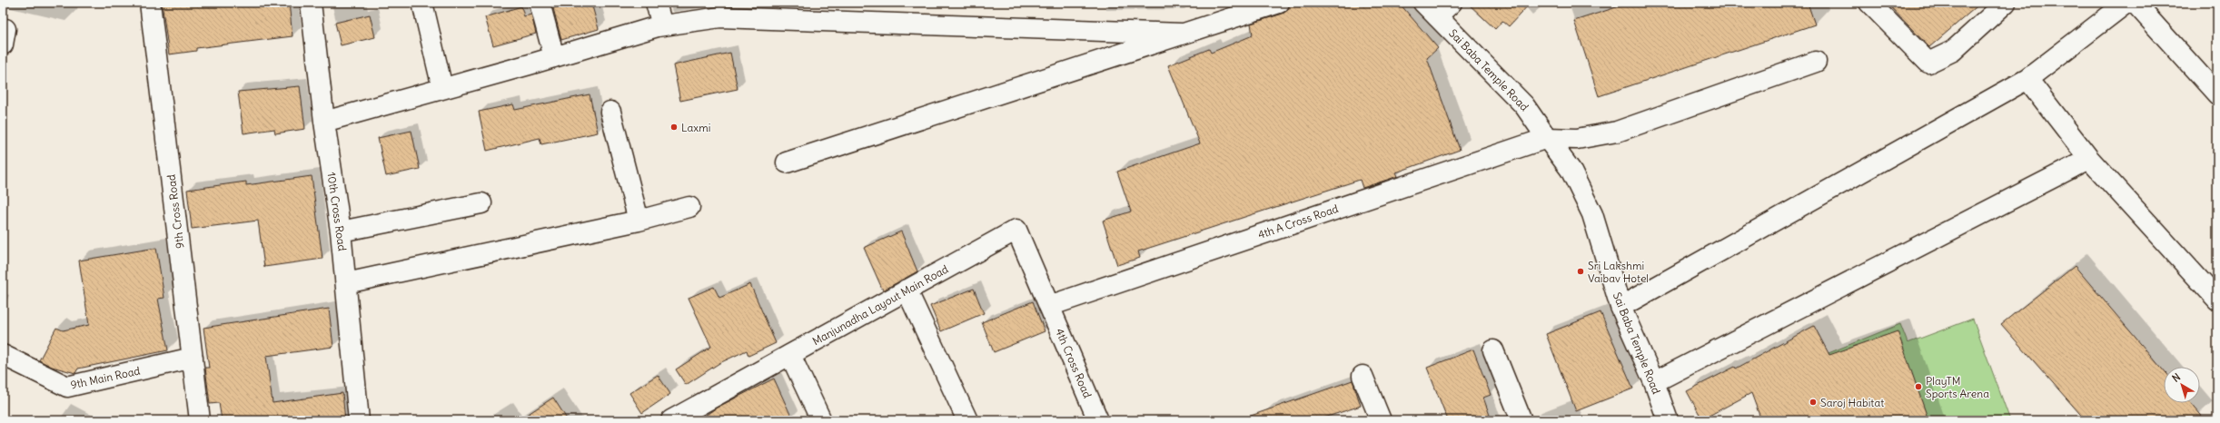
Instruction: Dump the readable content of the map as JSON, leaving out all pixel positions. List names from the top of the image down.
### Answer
{
  "streets": {
    "street": [
      "Sai Baba Temple Road",
      "9th Cross Road",
      "10th Cross Road",
      "4th A Cross Road",
      "Manjunadha Layout Main Road",
      "4th Cross Road",
      "9th Main Road"
    ]
  },
  "crossings": [
    ["Sai Baba Temple Road", "4th A Cross Road"],
    ["9th Cross Road", "9th Main Road"],
    ["4th A Cross Road", "Manjunadha Layout Main Road"],
    ["4th A Cross Road", "4th Cross Road"],
    ["Manjunadha Layout Main Road", "4th Cross Road"]
  ],
  "places": [
    "Laxmi",
    "Sri Lakshmi Vaibav Hotel",
    "PlayTM Sports Arena",
    "Saroj Habitat"
  ],
  "north": "top left"
}
